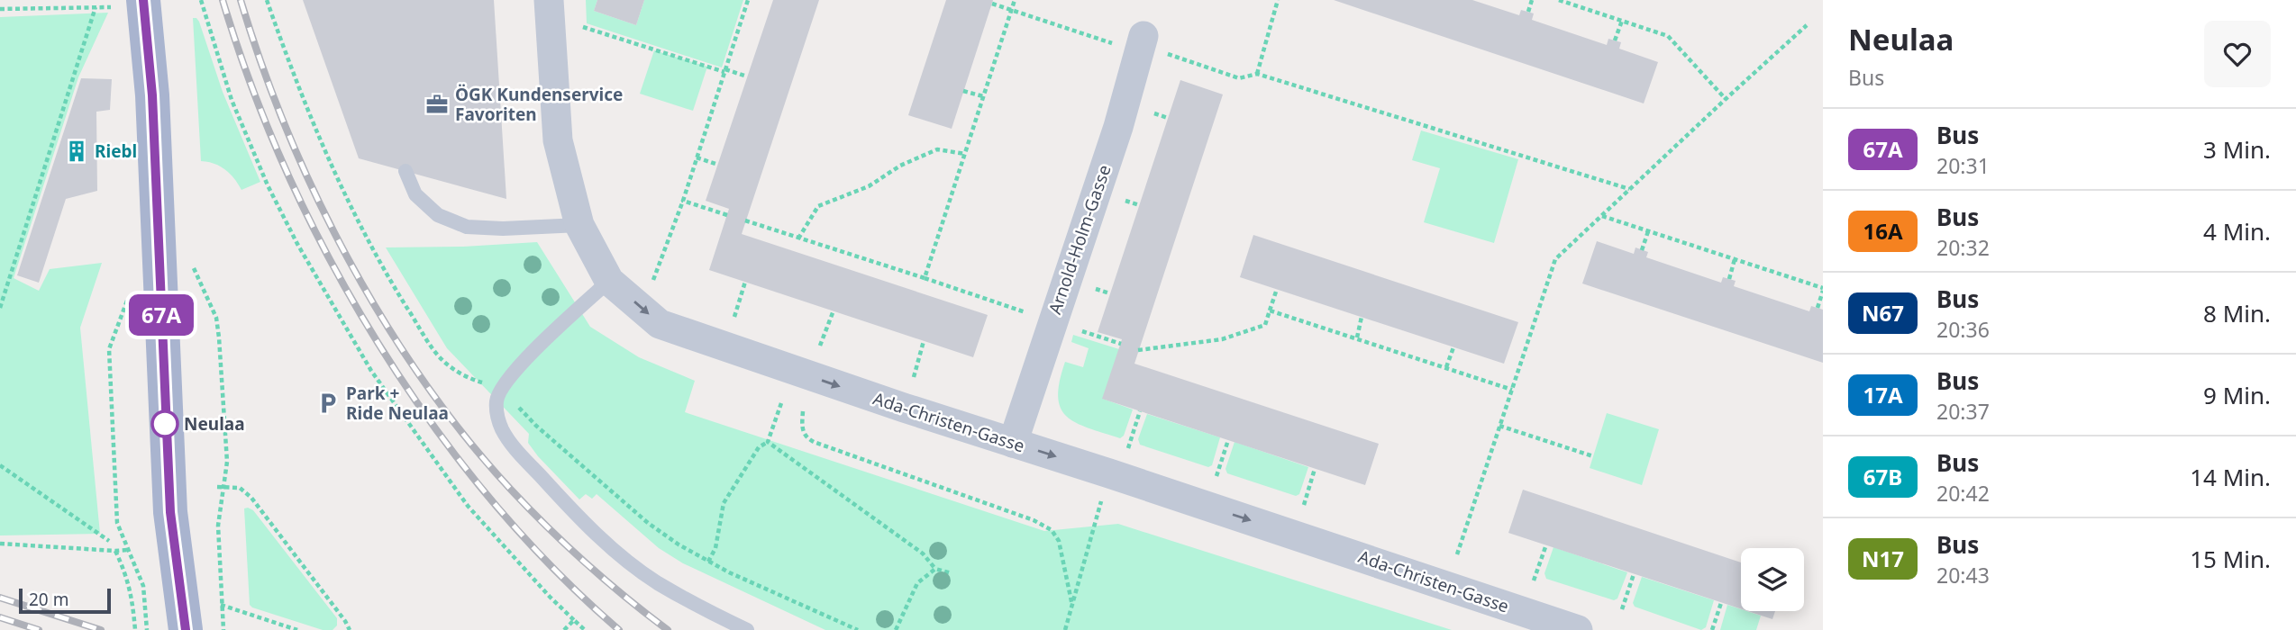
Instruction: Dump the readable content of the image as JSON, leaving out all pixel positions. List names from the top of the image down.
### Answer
{
  "streets": {
    "street": ["Arnold-Holm-Gasse", "Ada-Christen-Gasse"]
  },
  "crossings": [
    ["Arnold-Holm-Gasse", "Ada-Christen-Gasse"]
  ],
  "one_way": ["Ada-Christen-Gasse"],
  "places": {
    "office": ["ÖGK Kundenservice Favoriten"],
    "building": ["Riebl"],
    "parking": ["Park + Ride Neulaa"],
    "other": ["Neulaa"]
  },
  "lines": ["bus line 67A"],
  "scale_bar": "20 m",
  "page": {
    "on_map": "67A",
    "heading": ["Neulaa", "Bus"],
    "list": [
      {
        "mark": "67A",
        "name": "Bus",
        "note": "20:31",
        "value": "3 Min."
      },
      {
        "mark": "16A",
        "name": "Bus",
        "note": "20:32",
        "value": "4 Min."
      },
      {
        "mark": "N67",
        "name": "Bus",
        "note": "20:36",
        "value": "8 Min."
      },
      {
        "mark": "17A",
        "name": "Bus",
        "note": "20:37",
        "value": "9 Min."
      },
      {
        "mark": "67B",
        "name": "Bus",
        "note": "20:42",
        "value": "14 Min."
      },
      {
        "mark": "N17",
        "name": "Bus",
        "note": "20:43",
        "value": "15 Min."
      }
    ],
    "scale": "20 m"
  }
}
